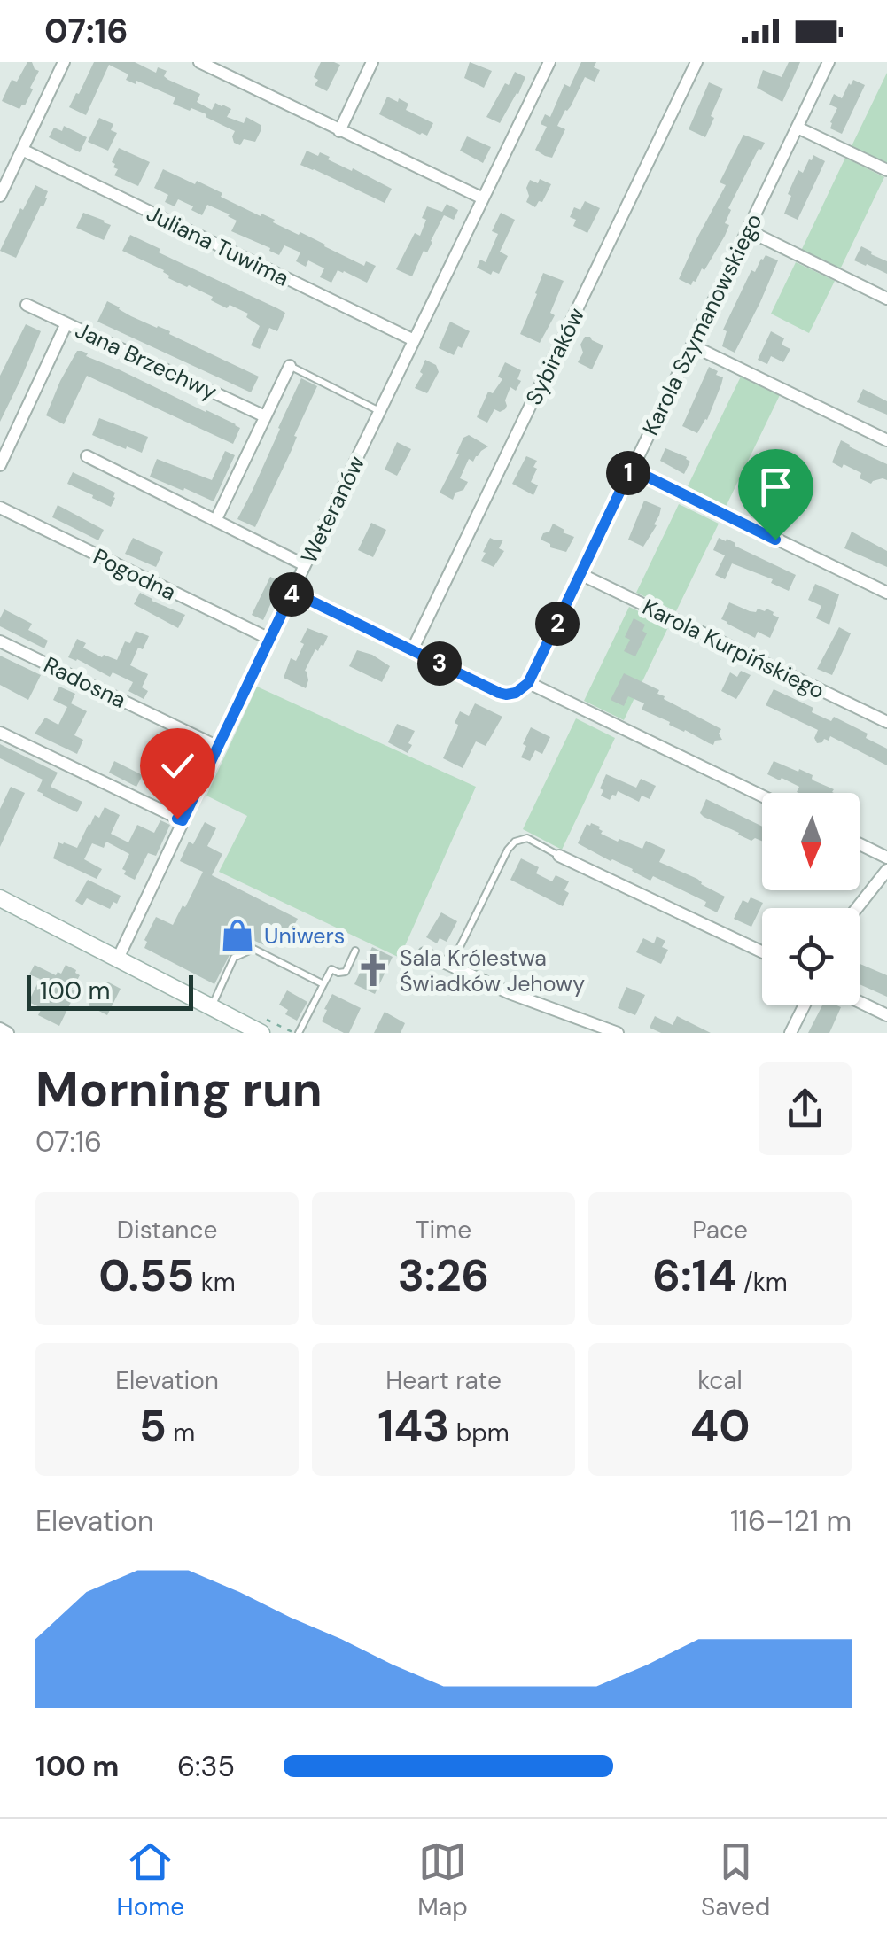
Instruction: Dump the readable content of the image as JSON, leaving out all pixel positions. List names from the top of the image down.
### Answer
{
  "streets": {
    "street": [
      "Juliana Tuwima",
      "Karola Szymanowskiego",
      "Sybiraków",
      "Jana Brzechwy",
      "Weteranów",
      "Pogodna",
      "Karola Kurpińskiego",
      "Radosna"
    ]
  },
  "crossings": [
    ["Juliana Tuwima", "Weteranów"],
    ["Karola Szymanowskiego", "Karola Kurpińskiego"],
    ["Weteranów", "Pogodna"],
    ["Weteranów", "Radosna"]
  ],
  "places": {
    "shop": ["Uniwers"],
    "church": ["Sala Królestwa Świadków Jehowy"]
  },
  "scale_bar": "100 m",
  "north": "bottom",
  "page": {
    "status": "07:16",
    "pins": [
      "1",
      "4",
      "2",
      "3"
    ],
    "scale": "100 m",
    "heading": ["Morning run", "07:16"],
    "stats": [
      ["Distance", "0.55 km"],
      ["Time", "3:26"],
      ["Pace", "6:14 /km"],
      ["Elevation", "5 m"],
      ["Heart rate", "143 bpm"],
      ["kcal", "40"]
    ],
    "chart": ["Elevation", "116–121 m"],
    "list": [
      {
        "name": "100 m",
        "note": "6:35"
      }
    ],
    "tabs": ["Home", "Map", "Saved"]
  }
}
